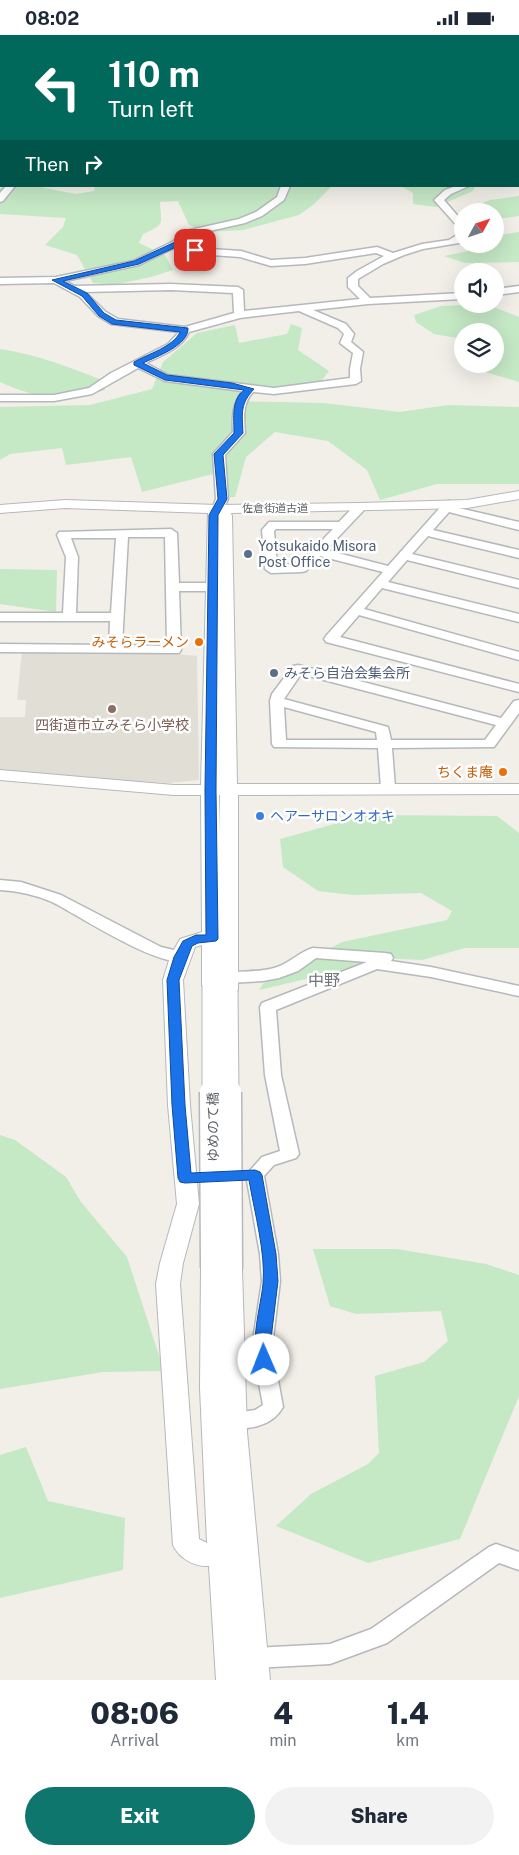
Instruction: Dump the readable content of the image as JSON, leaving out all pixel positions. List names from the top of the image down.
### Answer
{
  "streets": {
    "street": ["佐倉街道古道", "ゆめのて橋"]
  },
  "districts": ["中野"],
  "places": [
    "Yotsukaido Misora Post Office",
    "みそらラーメン",
    "みそら自治会集会所",
    "四街道市立みそら小学校",
    "ちくま庵",
    "ヘアーサロンオオキ"
  ],
  "north": "top right",
  "page": {
    "status": "08:02",
    "turn": ["110 m", "Turn left"],
    "then": "Then",
    "eta": [
      "08:06",
      "Arrival",
      "4",
      "min",
      "1.4",
      "km"
    ],
    "buttons": ["Exit", "Share"]
  }
}
